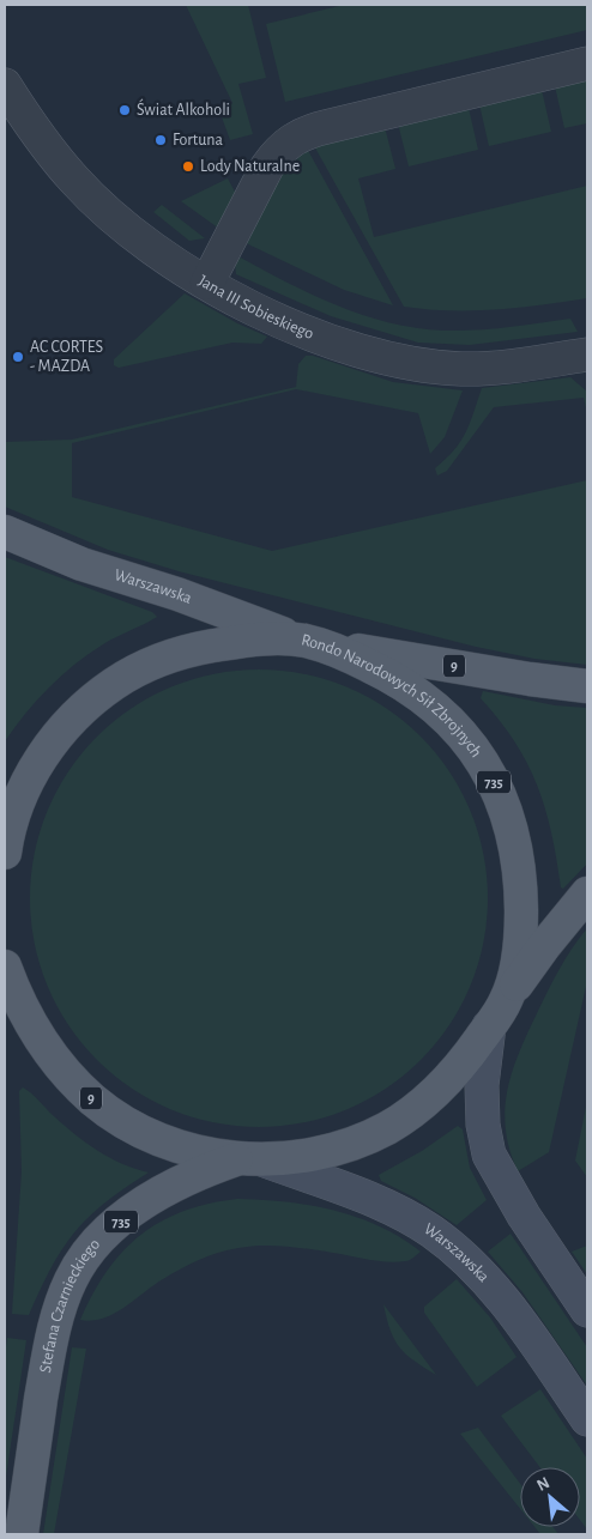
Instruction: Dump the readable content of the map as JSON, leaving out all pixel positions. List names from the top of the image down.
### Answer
{
  "streets": {
    "main road": [
      "Warszawska",
      "9",
      "Rondo Narodowych Sił Zbrojnych",
      "735",
      "Stefana Czarnieckiego"
    ],
    "street": ["Jana III Sobieskiego"]
  },
  "crossings": [
    ["Warszawska", "9"],
    ["Warszawska", "Rondo Narodowych Sił Zbrojnych"],
    ["Warszawska", "Stefana Czarnieckiego"],
    ["9", "Rondo Narodowych Sił Zbrojnych"],
    ["Rondo Narodowych Sił Zbrojnych", "Stefana Czarnieckiego"]
  ],
  "places": [
    "Świat Alkoholi",
    "Fortuna",
    "Lody Naturalne",
    "AC CORTES - MAZDA"
  ],
  "north": "top left"
}
